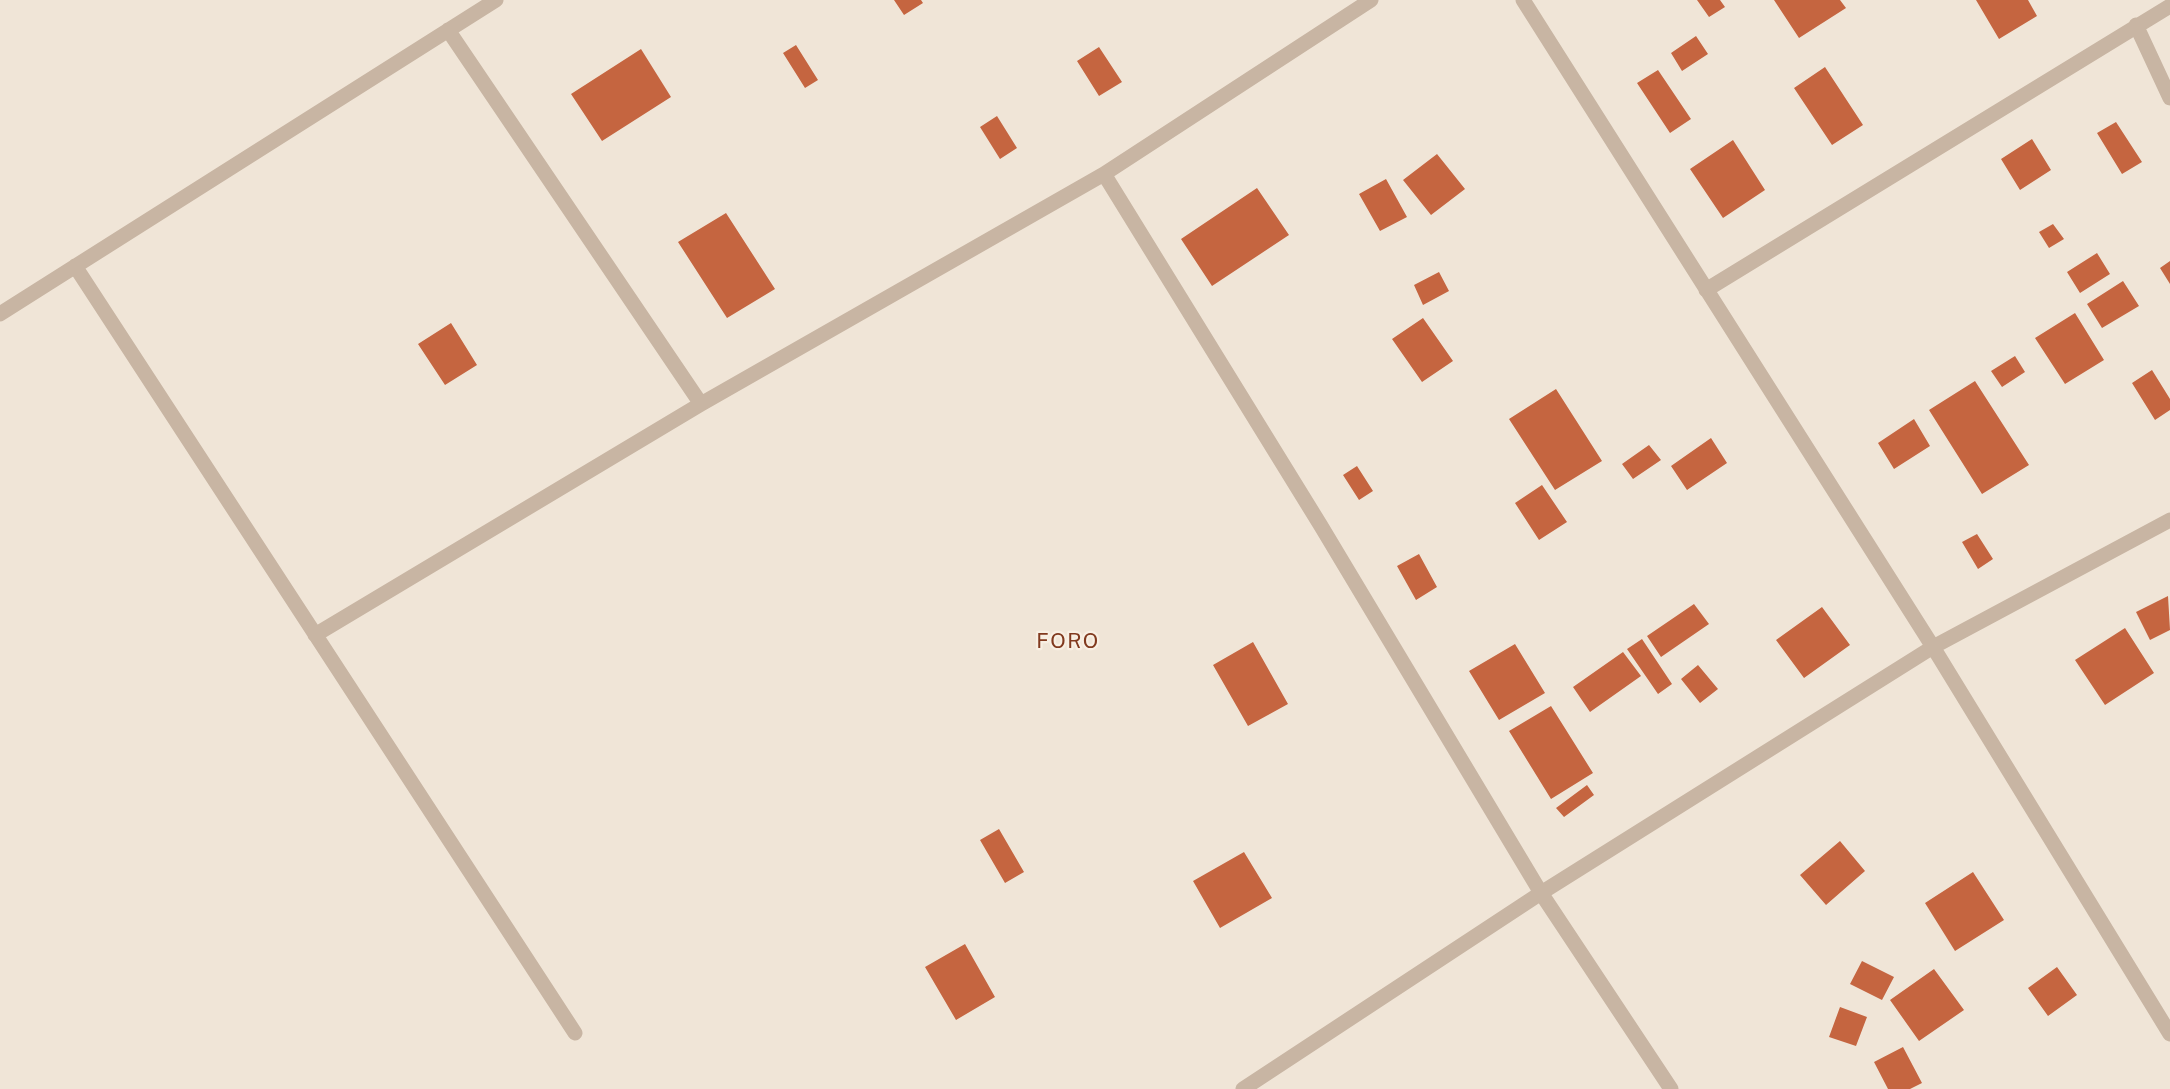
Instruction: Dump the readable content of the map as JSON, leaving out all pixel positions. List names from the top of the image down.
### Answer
{
  "districts": ["FORO"]
}
